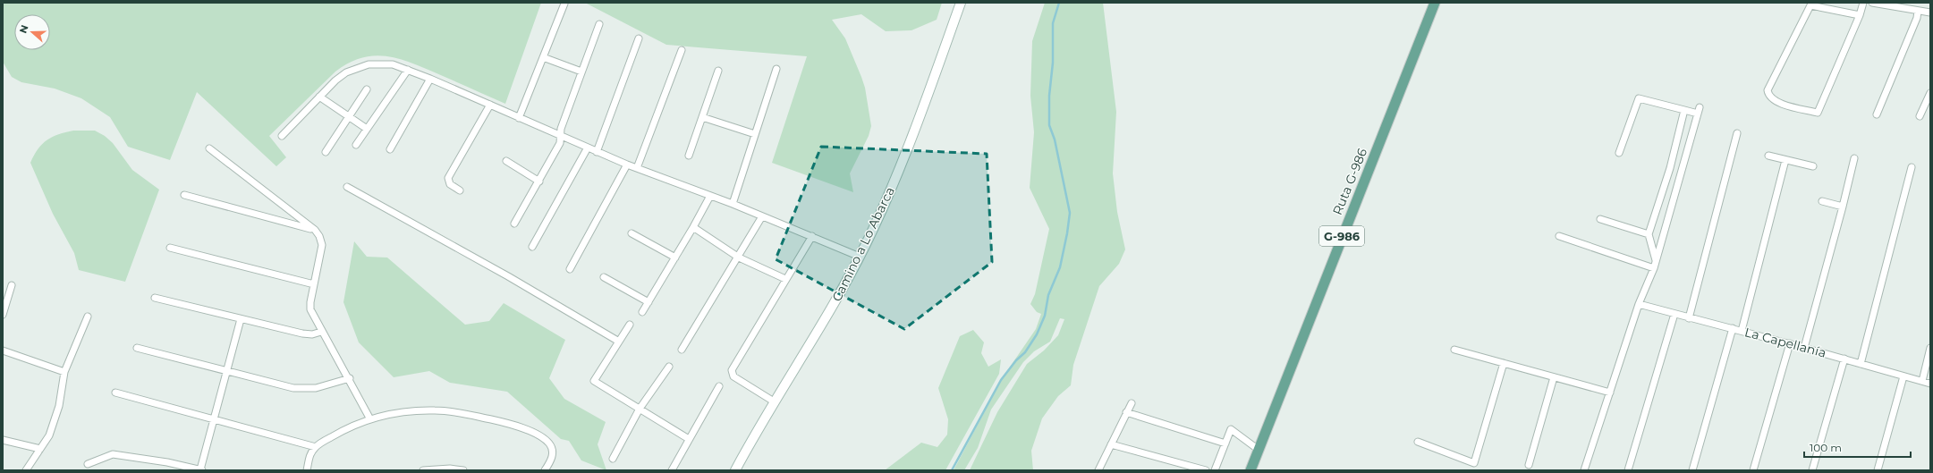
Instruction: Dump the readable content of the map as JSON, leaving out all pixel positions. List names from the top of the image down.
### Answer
{
  "streets": {
    "main road": ["Ruta G-986", "G-986", "Camino a Lo Abarca"],
    "street": ["La Capellanía"]
  },
  "scale_bar": "100 m",
  "north": "left"
}
